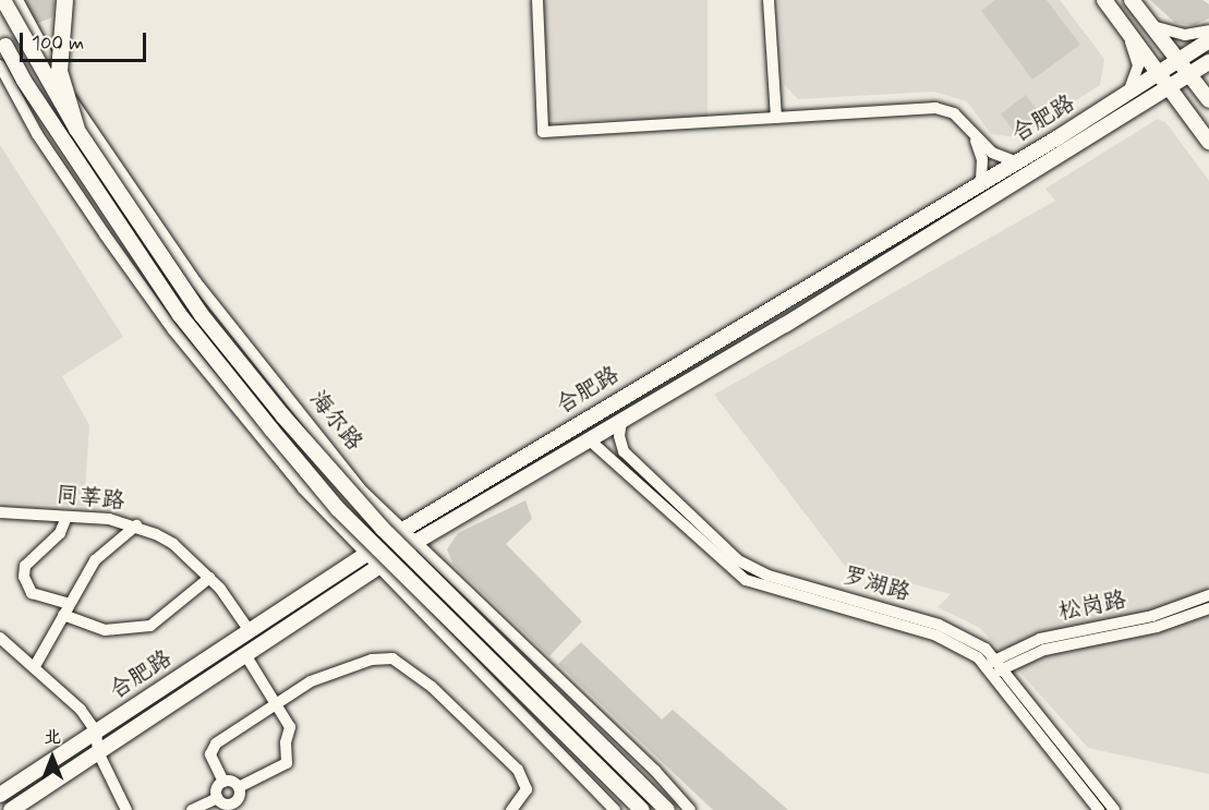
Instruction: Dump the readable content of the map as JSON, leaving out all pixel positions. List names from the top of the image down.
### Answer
{
  "streets": {
    "main road": ["合肥路", "海尔路"],
    "street": ["同莘路", "罗湖路", "松岗路"]
  },
  "crossings": [
    ["合肥路", "海尔路"],
    ["合肥路", "同莘路"],
    ["合肥路", "罗湖路"],
    ["罗湖路", "松岗路"]
  ],
  "scale_bar": "100 m",
  "north": "top"
}
